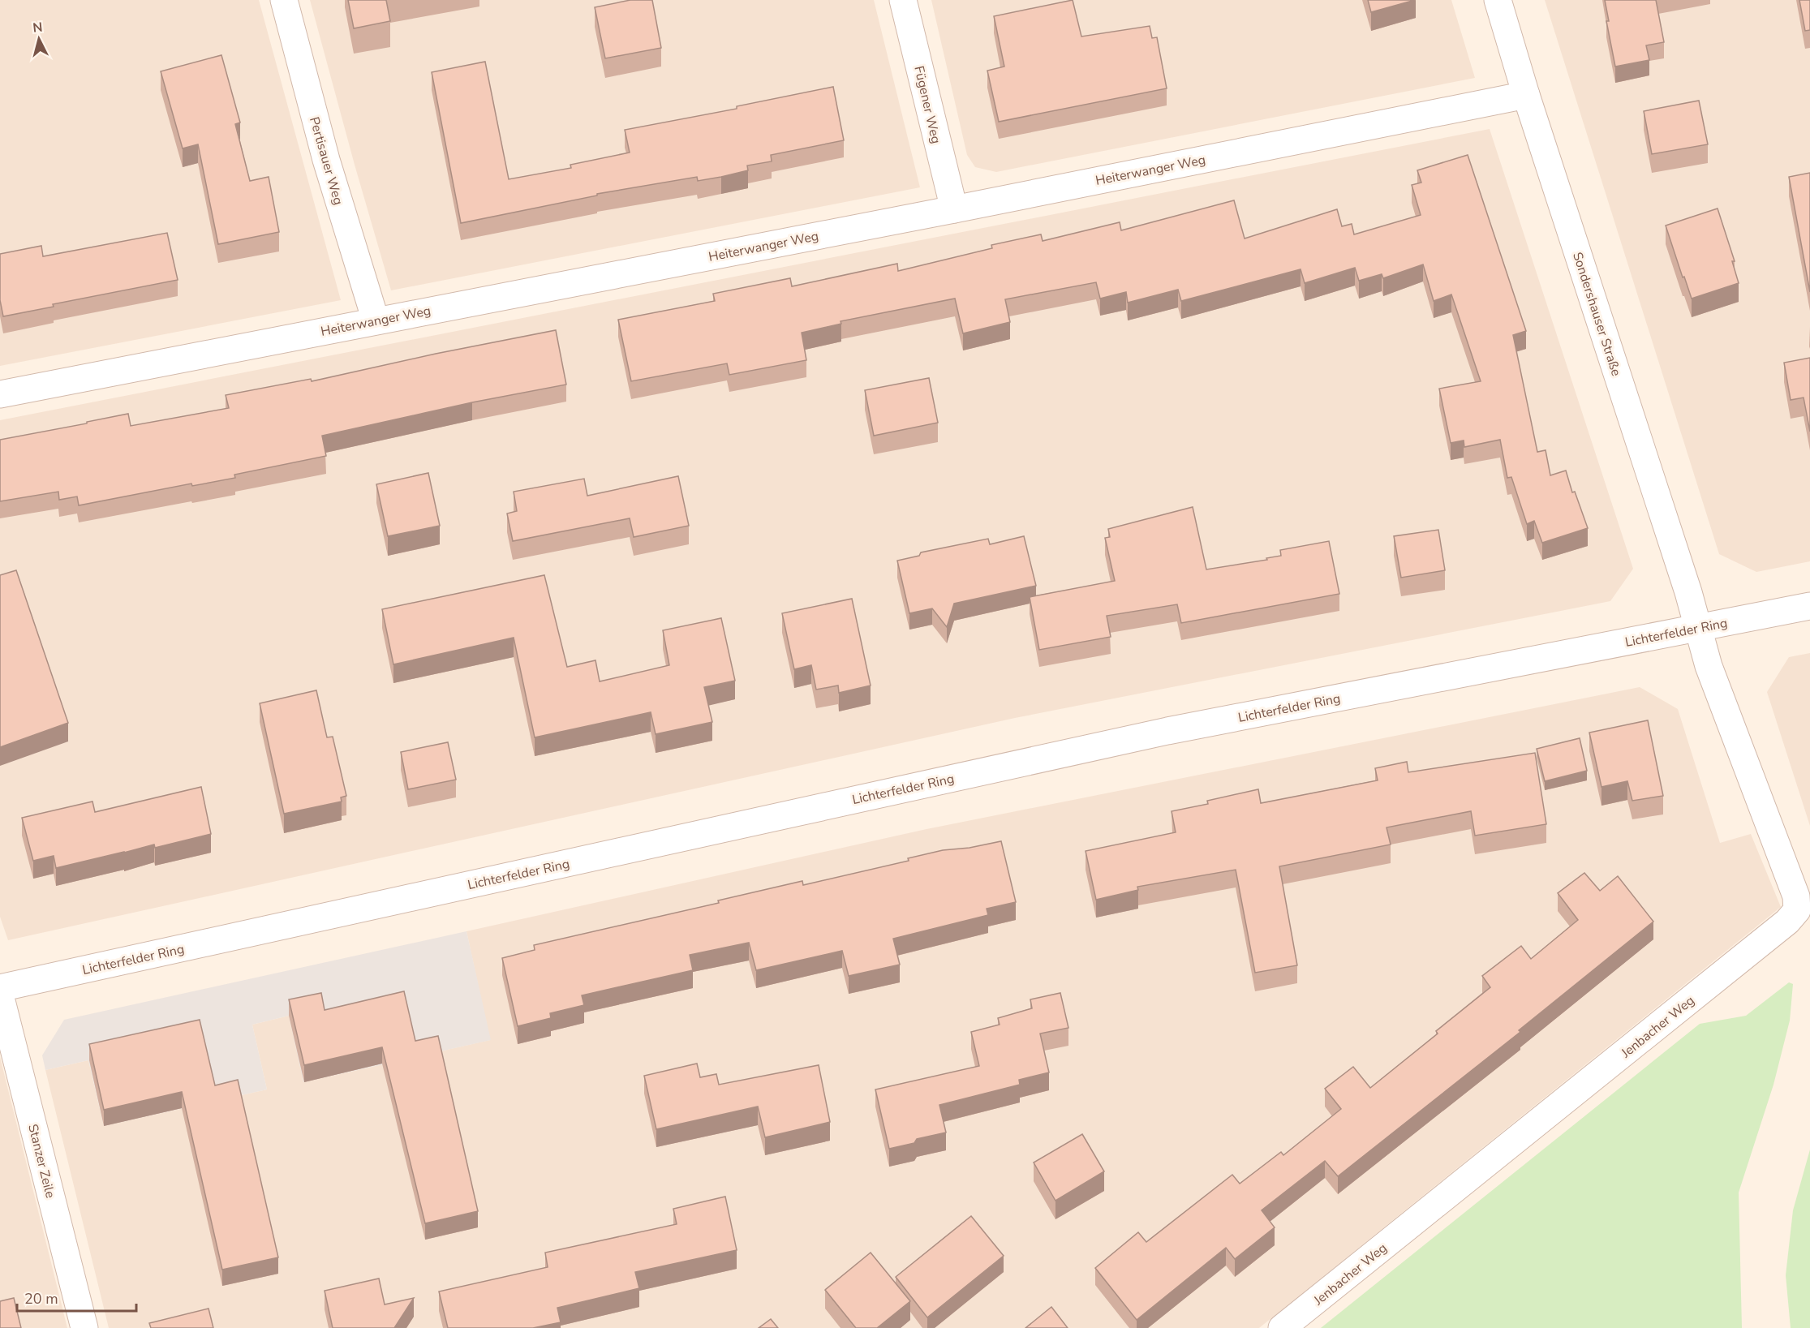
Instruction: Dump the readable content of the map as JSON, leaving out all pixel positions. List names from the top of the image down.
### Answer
{
  "streets": {
    "street": [
      "Fügener Weg",
      "Pertisauer Weg",
      "Heiterwanger Weg",
      "Sondershauser Straße",
      "Lichterfelder Ring",
      "Jenbacher Weg",
      "Stanzer Zeile"
    ]
  },
  "crossings": [
    ["Fügener Weg", "Heiterwanger Weg"],
    ["Pertisauer Weg", "Heiterwanger Weg"],
    ["Heiterwanger Weg", "Sondershauser Straße"],
    ["Sondershauser Straße", "Lichterfelder Ring"],
    ["Sondershauser Straße", "Jenbacher Weg"],
    ["Lichterfelder Ring", "Jenbacher Weg"]
  ],
  "scale_bar": "20 m",
  "north": "top"
}
